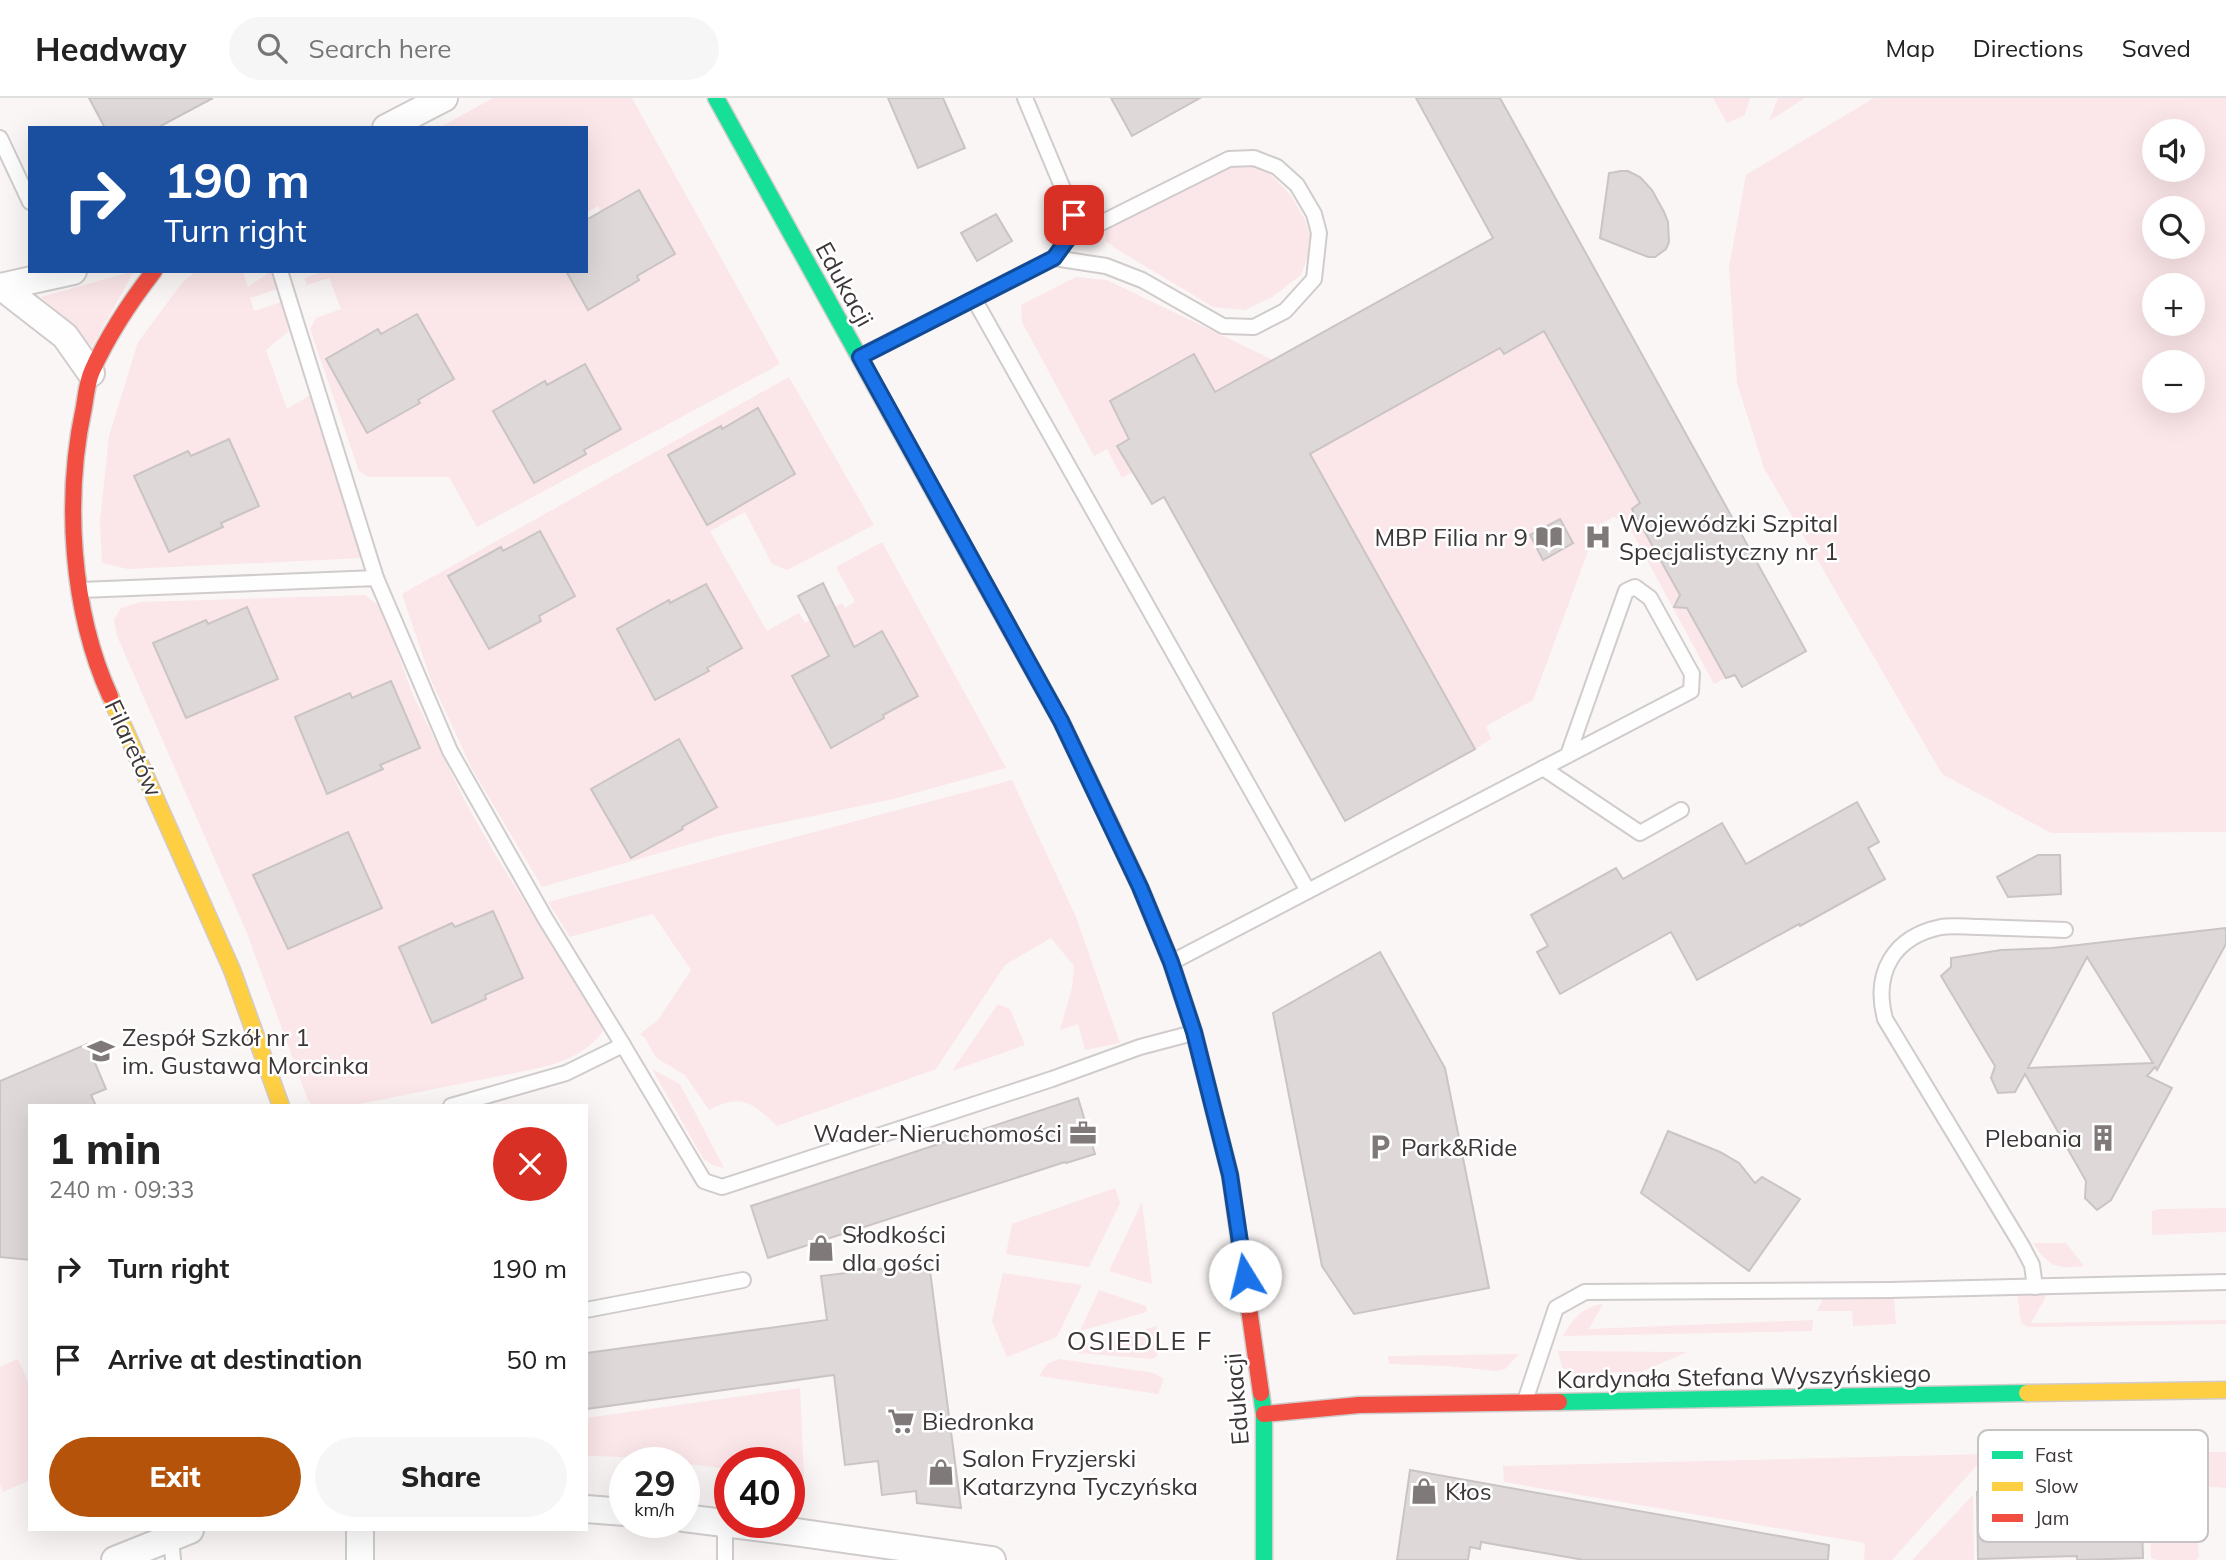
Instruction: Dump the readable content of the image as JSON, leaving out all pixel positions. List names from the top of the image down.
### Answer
{
  "streets": {
    "street": ["Edukacji", "Filaretów", "Kardynała Stefana Wyszyńskiego"]
  },
  "crossings": [
    ["Edukacji", "Kardynała Stefana Wyszyńskiego"]
  ],
  "districts": ["OSIEDLE F"],
  "places": {
    "library": ["MBP Filia nr 9"],
    "hospital": ["Wojewódzki Szpital Specjalistyczny nr 1"],
    "school or university": ["Zespół Szkół nr 1 im. Gustawa Morcinka"],
    "office": ["Wader-Nieruchomości"],
    "building": ["Plebania"],
    "parking": ["Park&Ride"],
    "shop": ["Słodkości dla gości", "Salon Fryzjerski Katarzyna Tyczyńska", "Kłos"],
    "supermarket": ["Biedronka"]
  },
  "legend": ["Fast", "Slow", "Jam"],
  "page": {
    "header": "Headway",
    "search": "Search here",
    "nav": ["Map", "Directions", "Saved"],
    "map_buttons": ["+", "−"],
    "turn": ["190 m", "Turn right"],
    "heading": ["1 min", "240 m · 09:33"],
    "list": [
      {
        "name": "Turn right",
        "value": "190 m"
      },
      {
        "name": "Arrive at destination",
        "value": "50 m"
      }
    ],
    "buttons": ["Exit", "Share"],
    "speed": "29 km/h",
    "limit": "40"
  }
}
